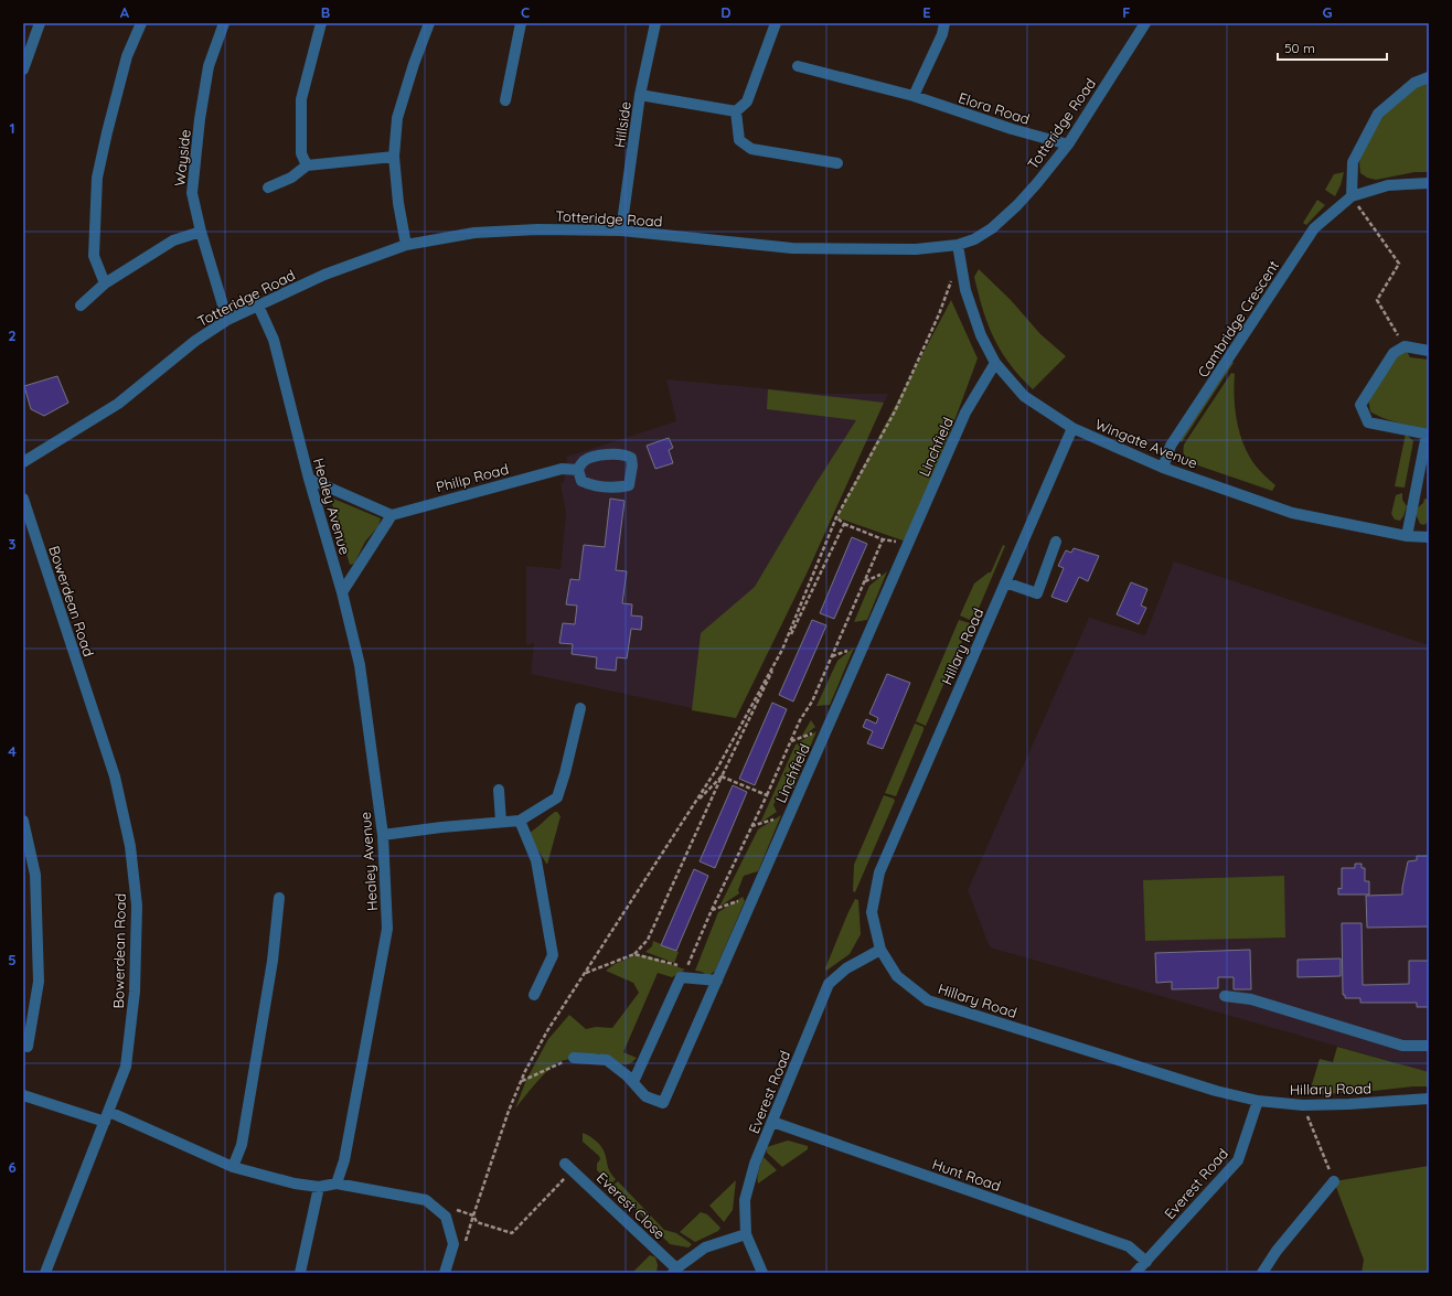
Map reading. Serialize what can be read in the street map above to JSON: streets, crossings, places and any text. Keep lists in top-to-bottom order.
{
  "streets": {
    "street": [
      "Elora Road",
      "Totteridge Road",
      "Hillside",
      "Wayside",
      "Cambridge Crescent",
      "Wingate Avenue",
      "Linchfield",
      "Philip Road",
      "Healey Avenue",
      "Bowerdean Road",
      "Hillary Road",
      "Everest Road",
      "Hunt Road",
      "Everest Close"
    ]
  },
  "crossings": [
    ["Elora Road", "Totteridge Road"],
    ["Totteridge Road", "Hillside"],
    ["Totteridge Road", "Wayside"],
    ["Totteridge Road", "Wingate Avenue"],
    ["Totteridge Road", "Healey Avenue"],
    ["Cambridge Crescent", "Wingate Avenue"],
    ["Wingate Avenue", "Linchfield"],
    ["Wingate Avenue", "Hillary Road"],
    ["Hillary Road", "Everest Road"],
    ["Everest Road", "Hunt Road"]
  ],
  "scale_bar": "50 m",
  "grid": {
    "columns": [
      "A",
      "B",
      "C",
      "D",
      "E",
      "F",
      "G"
    ],
    "rows": [
      "1",
      "2",
      "3",
      "4",
      "5",
      "6"
    ]
  }
}
